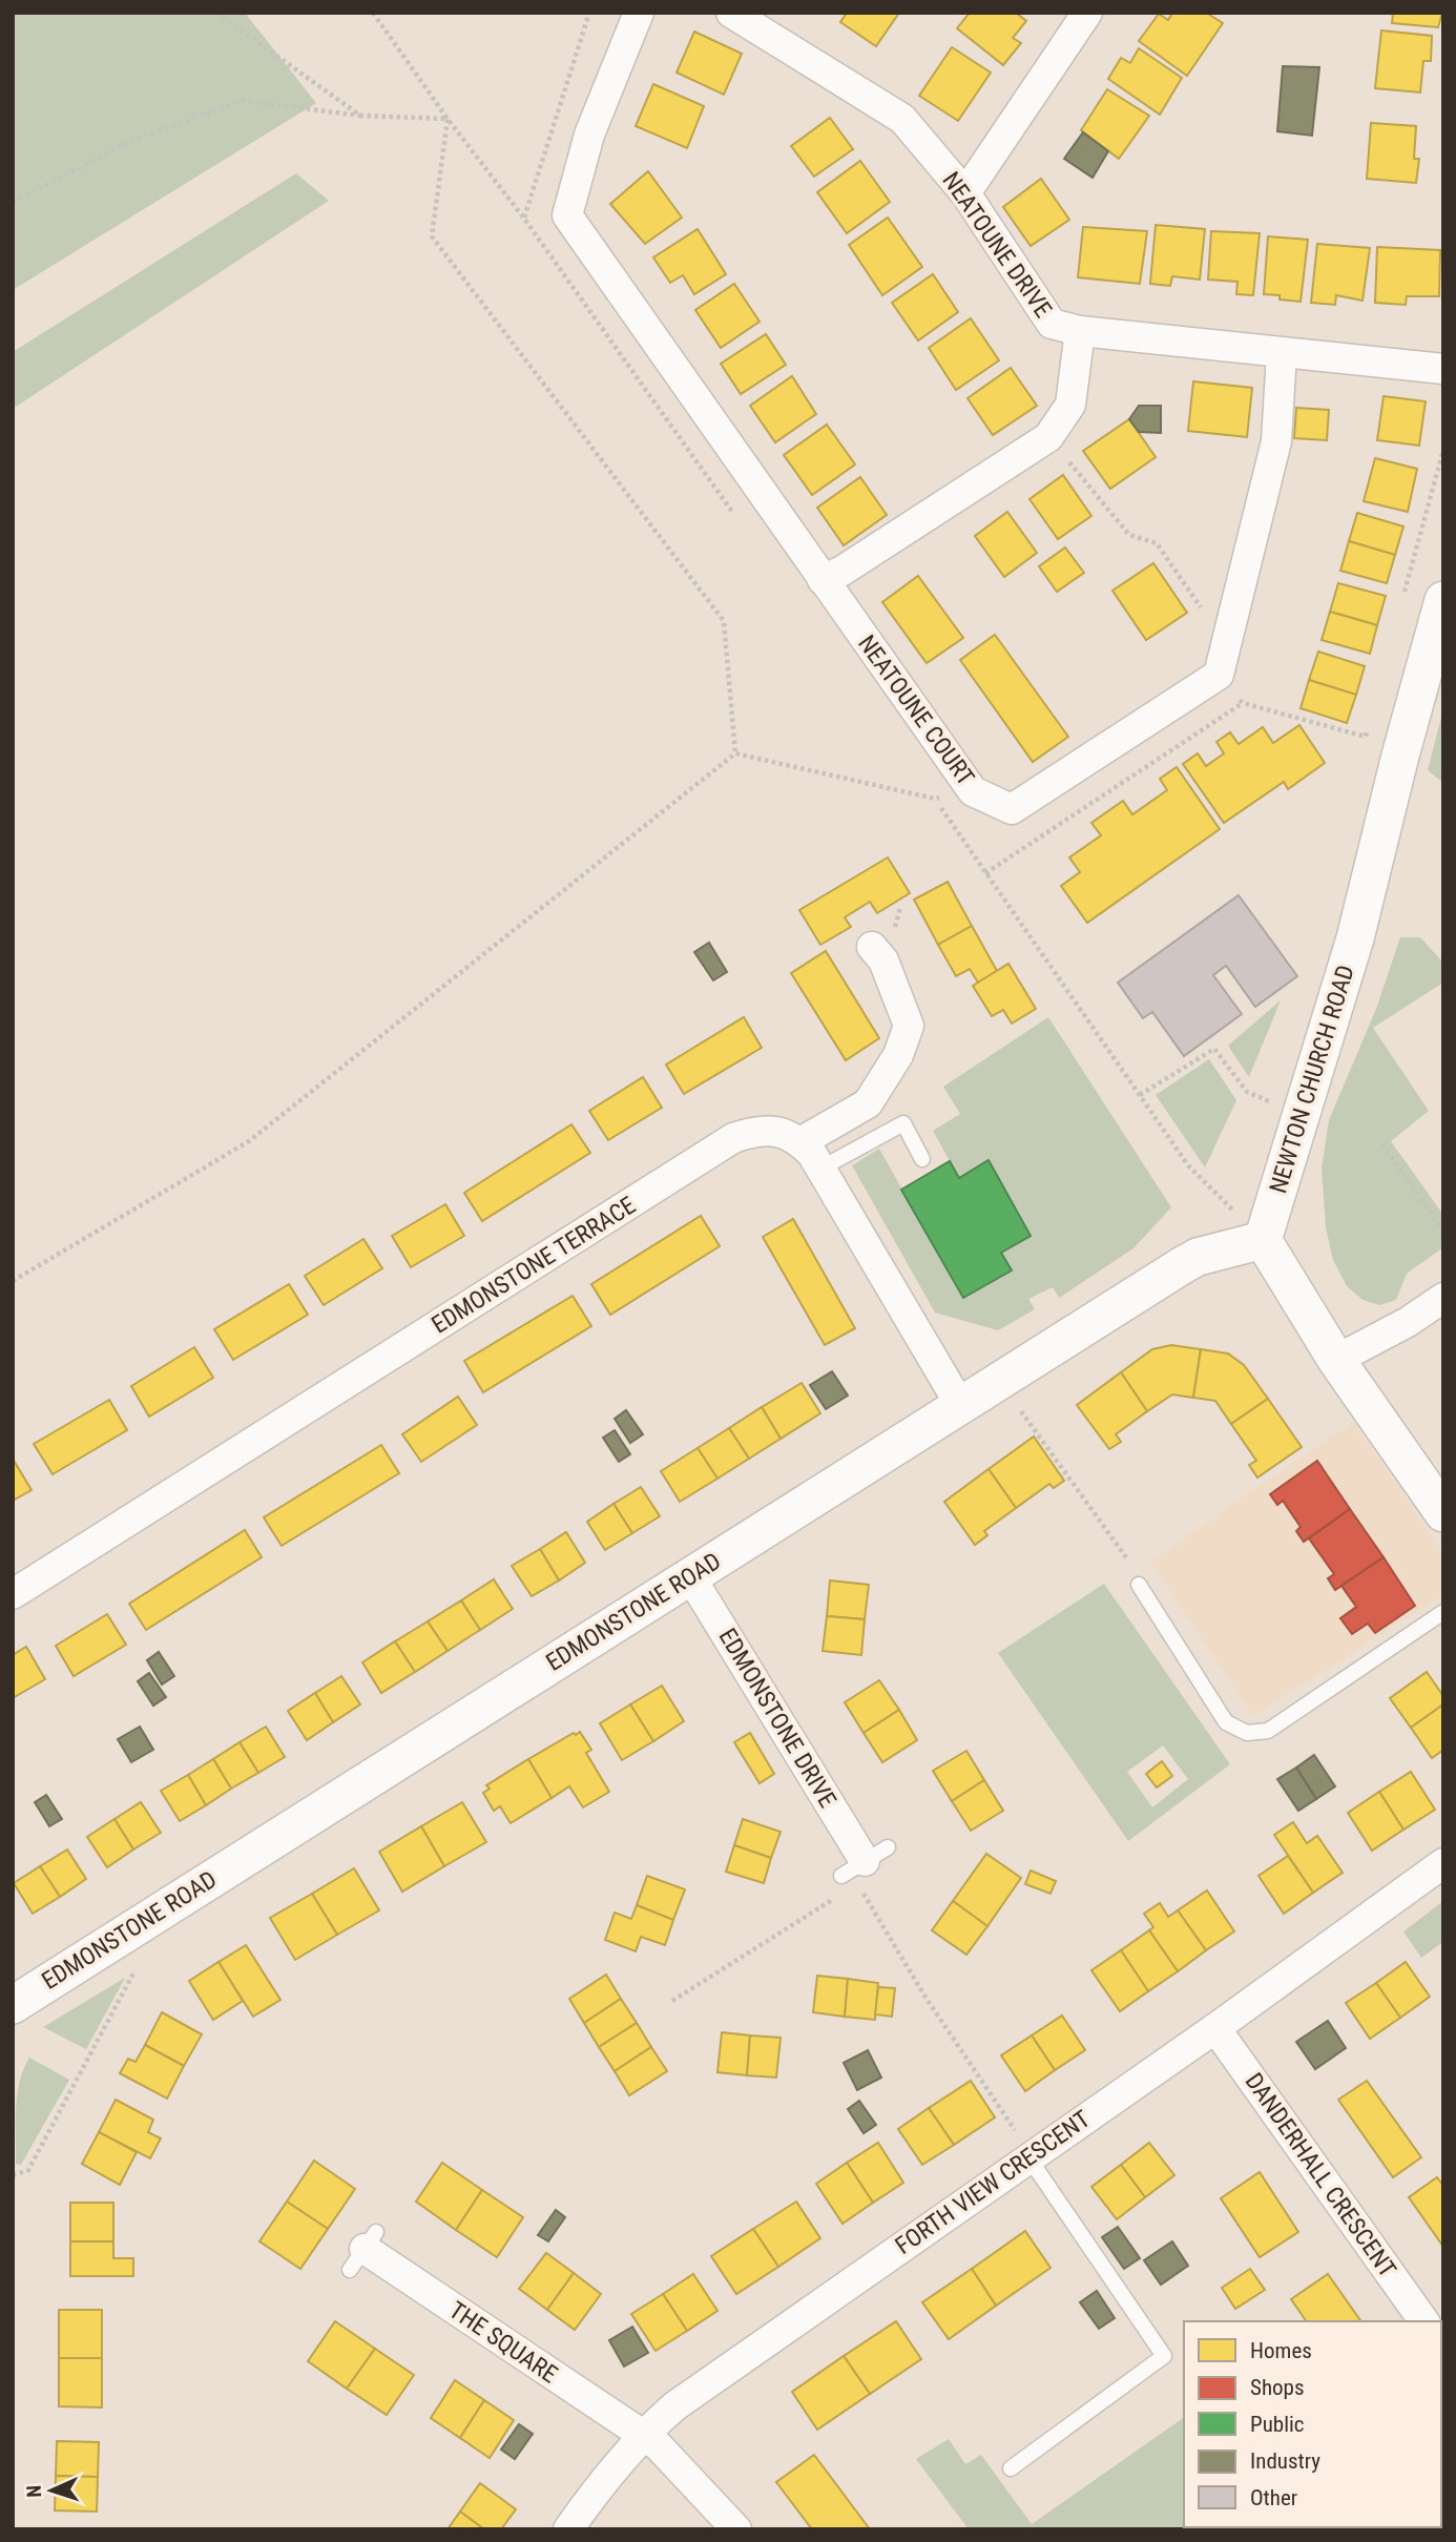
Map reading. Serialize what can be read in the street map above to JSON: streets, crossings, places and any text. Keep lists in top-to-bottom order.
{
  "streets": {
    "street": [
      "NEATOUNE DRIVE",
      "NEATOUNE COURT",
      "NEWTON CHURCH ROAD",
      "EDMONSTONE TERRACE",
      "EDMONSTONE ROAD",
      "EDMONSTONE DRIVE",
      "DANDERHALL CRESCENT",
      "FORTH VIEW CRESCENT",
      "THE SQUARE"
    ]
  },
  "crossings": [
    ["NEWTON CHURCH ROAD", "EDMONSTONE ROAD"],
    ["EDMONSTONE ROAD", "EDMONSTONE DRIVE"],
    ["DANDERHALL CRESCENT", "FORTH VIEW CRESCENT"],
    ["FORTH VIEW CRESCENT", "THE SQUARE"]
  ],
  "legend": [
    "Homes",
    "Shops",
    "Public",
    "Industry",
    "Other"
  ],
  "north": "left"
}
